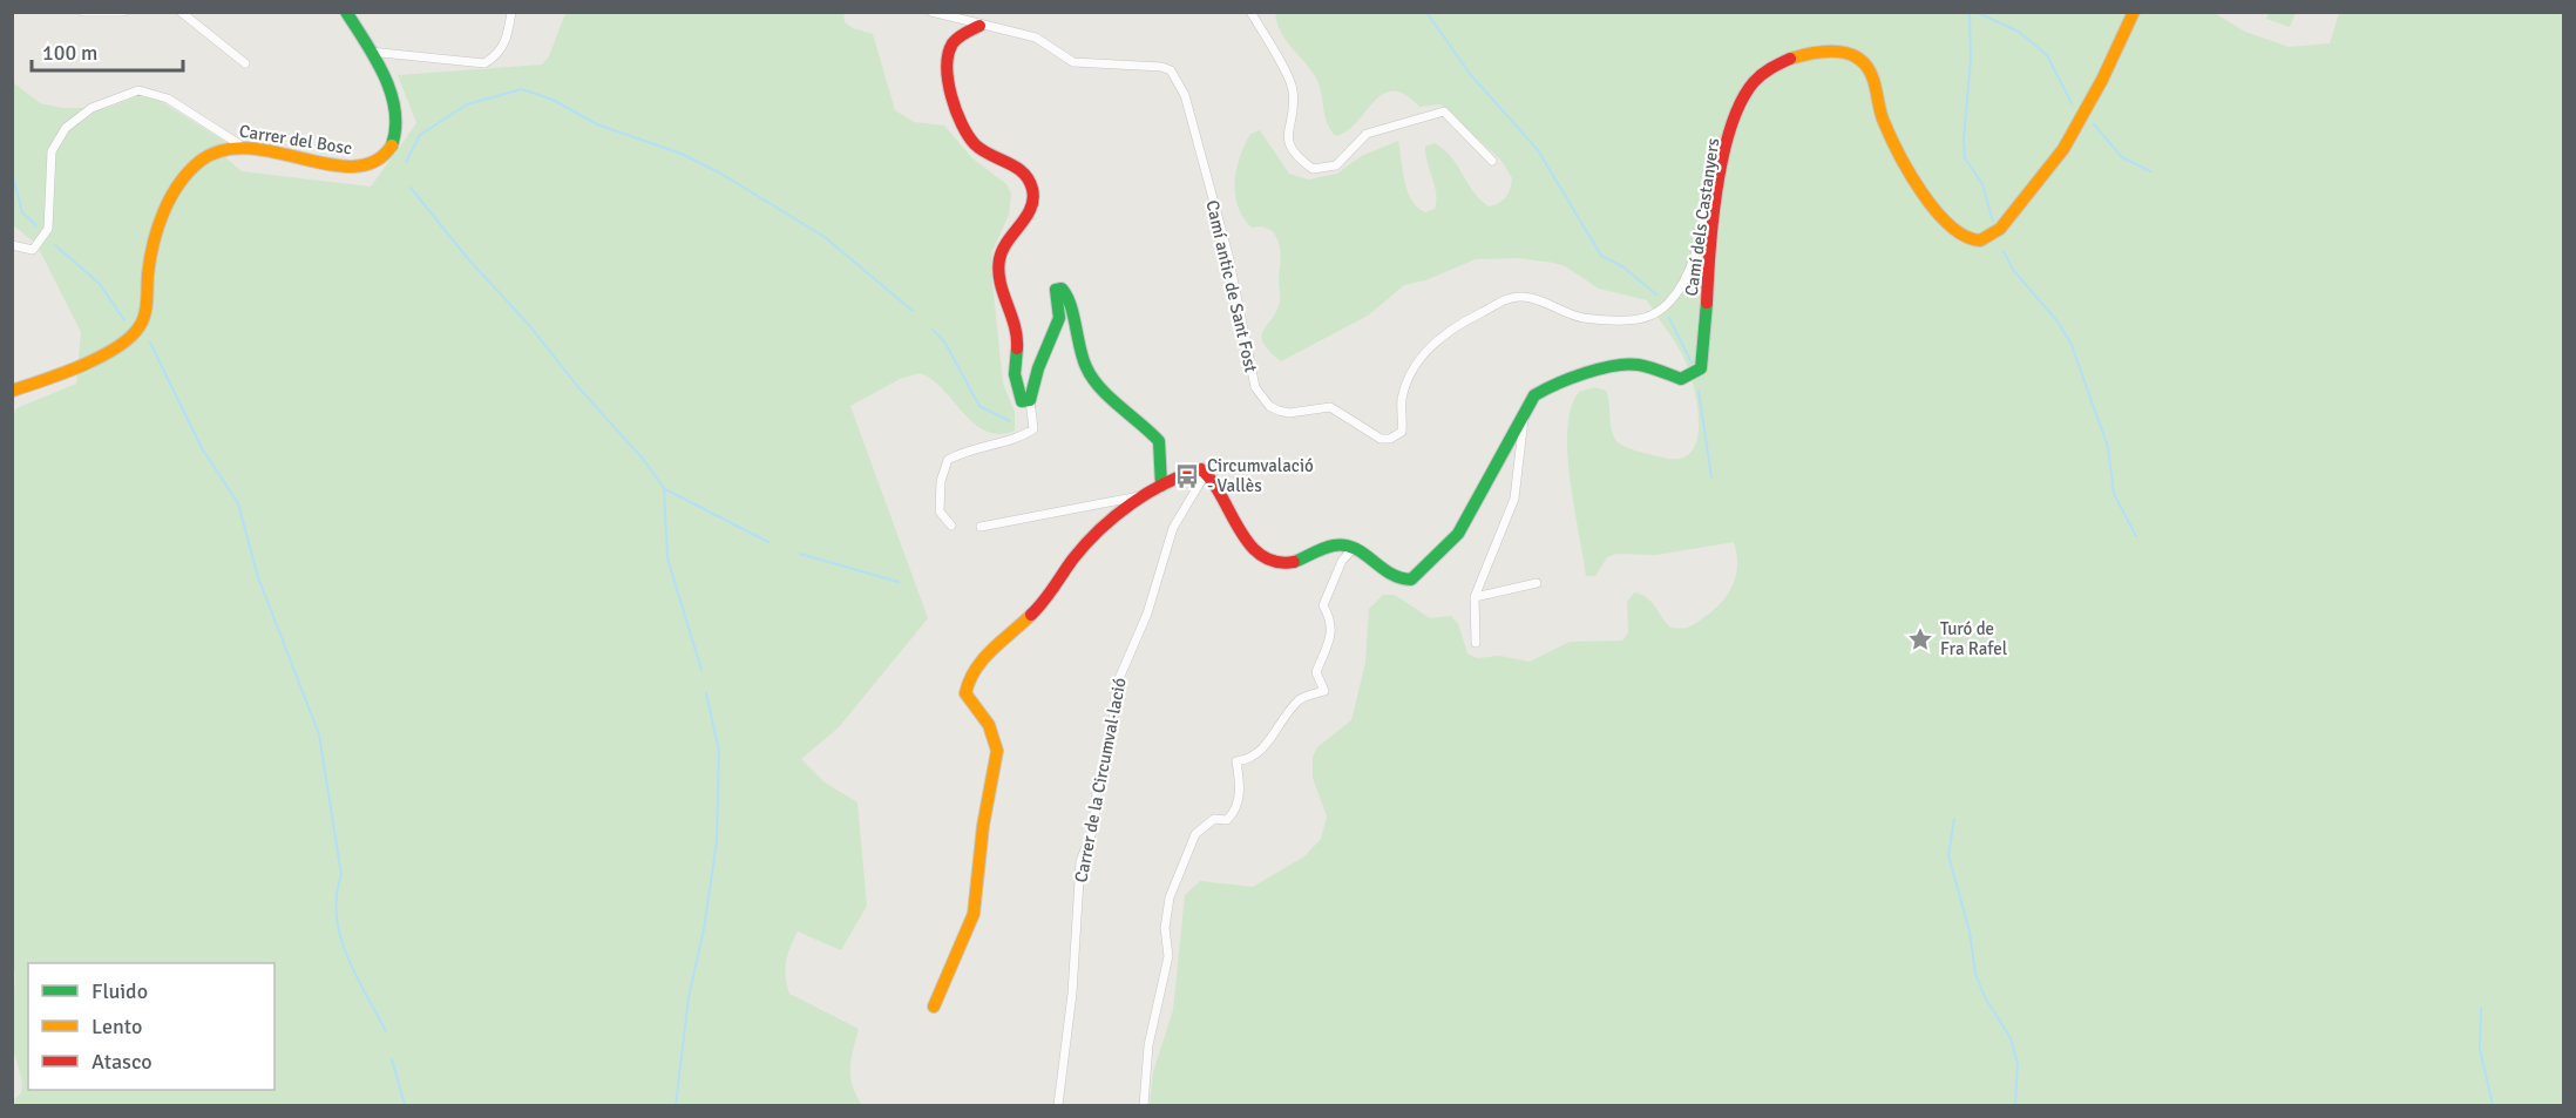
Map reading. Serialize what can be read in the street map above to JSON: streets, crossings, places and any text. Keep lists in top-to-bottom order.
{
  "streets": {
    "street": [
      "Carrer del Bosc",
      "Camí dels Castanyers",
      "Camí antic de Sant Fost",
      "Carrer de la Circumval·lació"
    ]
  },
  "crossings": [
    ["Camí dels Castanyers", "Camí antic de Sant Fost"]
  ],
  "places": {
    "bus stop": ["Circumvalació - Vallès"],
    "place": ["Turó de Fra Rafel"]
  },
  "legend": ["Fluido", "Lento", "Atasco"],
  "scale_bar": "100 m"
}
